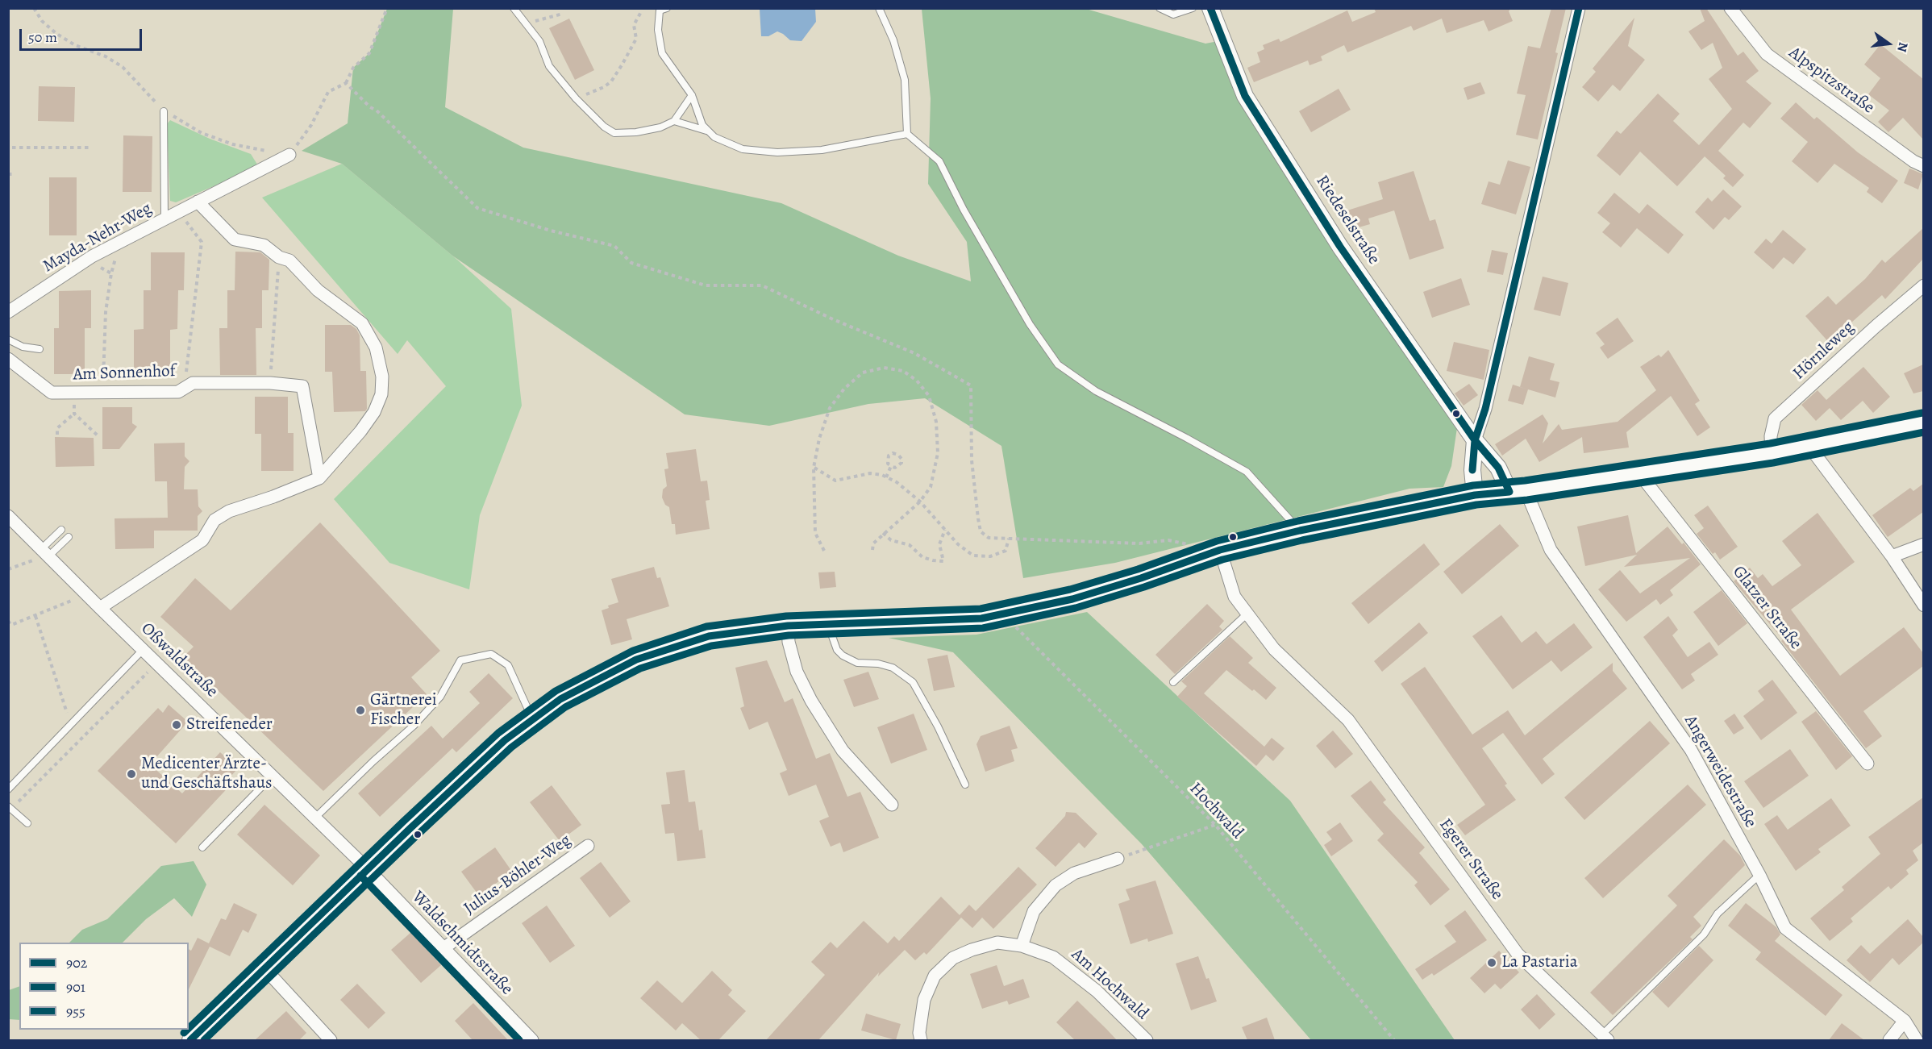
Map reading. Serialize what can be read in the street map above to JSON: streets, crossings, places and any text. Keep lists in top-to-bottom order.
{
  "streets": {
    "street": [
      "Alpspitzstraße",
      "Riedeselstraße",
      "Mayda-Nehr-Weg",
      "Hörnleweg",
      "Am Sonnenhof",
      "Glatzer Straße",
      "Oßwaldstraße",
      "Angerweidestraße",
      "Egerer Straße",
      "Julius-Böhler-Weg",
      "Waldschmidtstraße",
      "Am Hochwald"
    ],
    "path": ["Hochwald"]
  },
  "crossings": [
    ["Oßwaldstraße", "Waldschmidtstraße"],
    ["Julius-Böhler-Weg", "Waldschmidtstraße"]
  ],
  "places": [
    "Gärtnerei Fischer",
    "Streifeneder",
    "Medicenter Ärzte- und Geschäftshaus",
    "La Pastaria"
  ],
  "lines": ["transit line 902", "transit line 955", "transit line 901"],
  "legend": ["902", "901", "955"],
  "scale_bar": "50 m",
  "north": "right"
}
